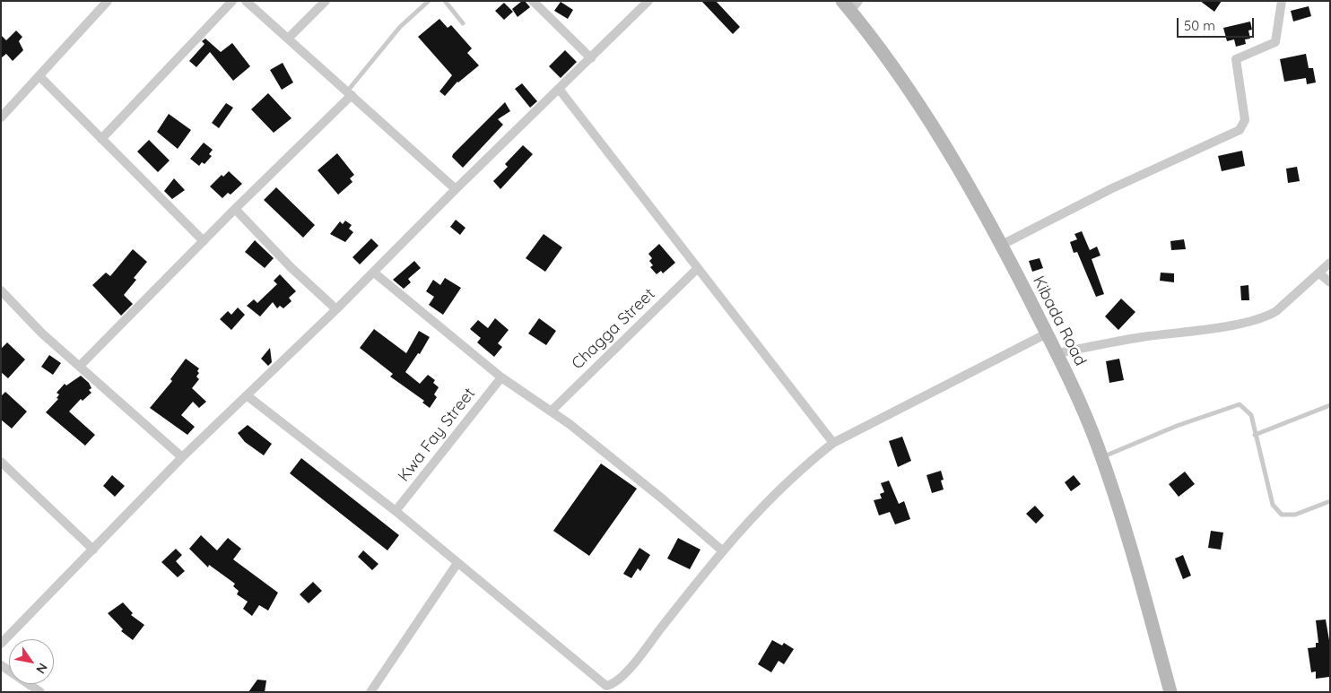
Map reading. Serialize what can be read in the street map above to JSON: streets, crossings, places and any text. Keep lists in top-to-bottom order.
{
  "streets": {
    "main road": ["Kibada Road"],
    "street": ["Chagga Street", "Kwa Fay Street"]
  },
  "scale_bar": "50 m",
  "north": "bottom right"
}
